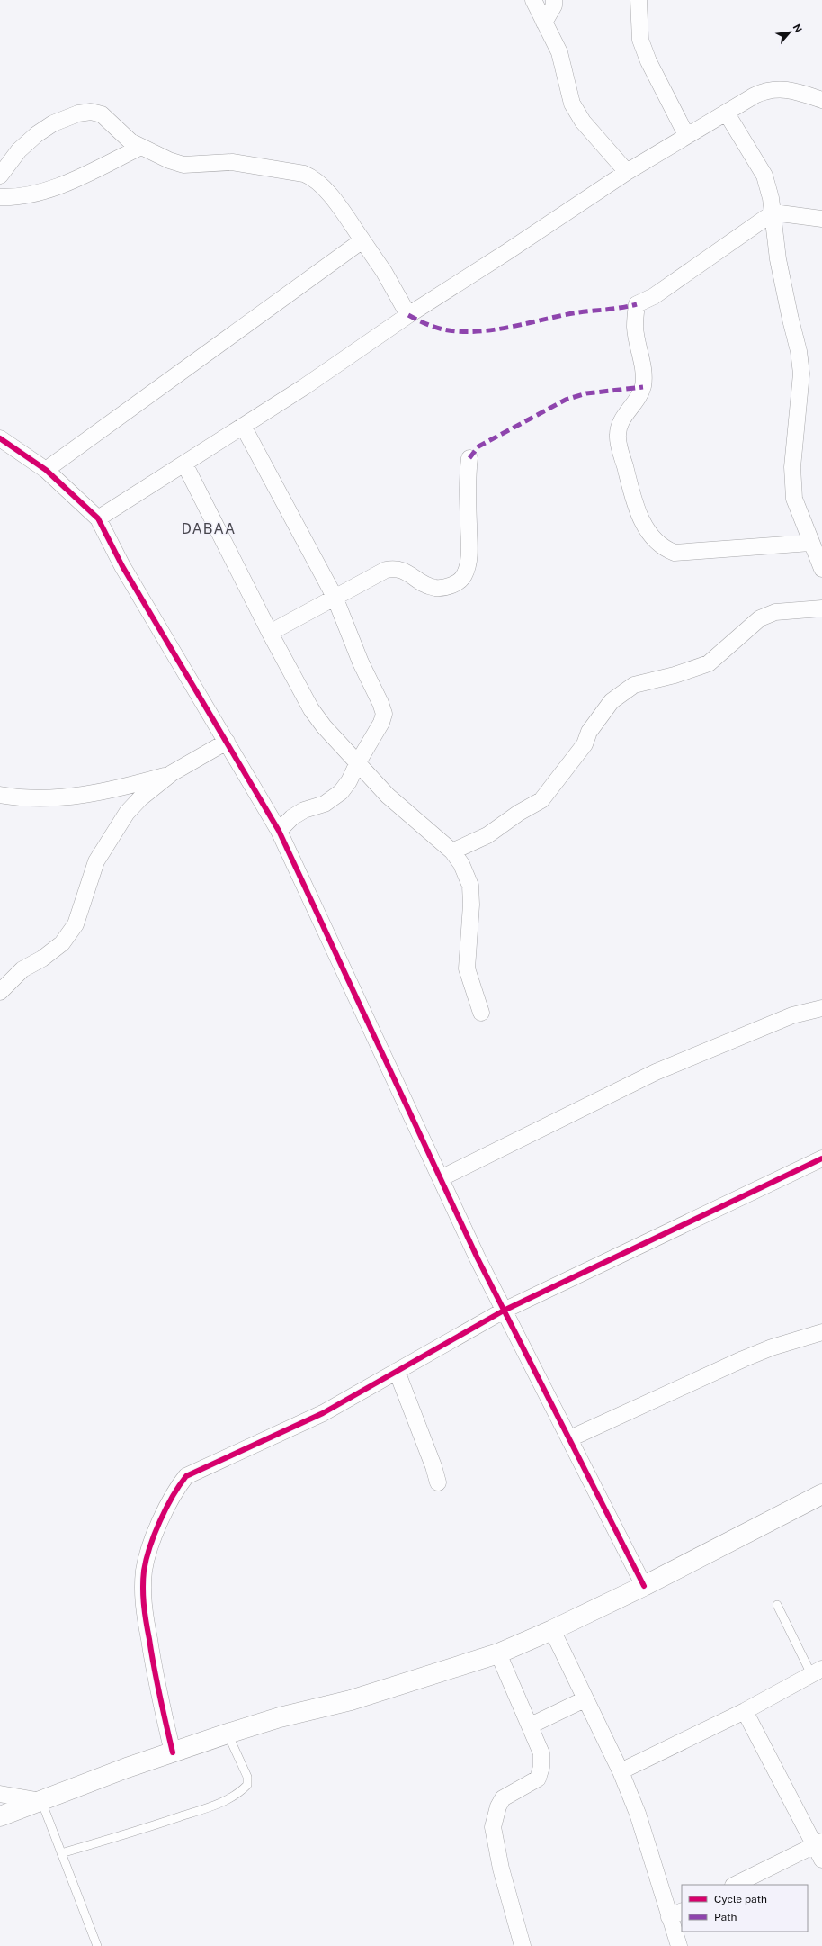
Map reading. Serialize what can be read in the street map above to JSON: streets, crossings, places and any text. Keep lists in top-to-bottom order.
{
  "districts": ["DABAA"],
  "legend": ["Cycle path", "Path"],
  "north": "top right"
}
